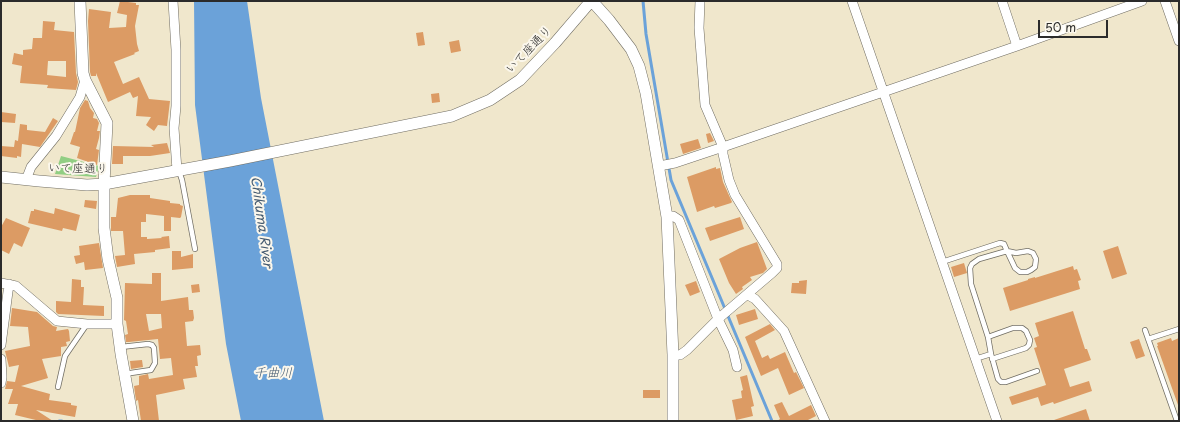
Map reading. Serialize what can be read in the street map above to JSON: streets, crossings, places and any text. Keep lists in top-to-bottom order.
{
  "streets": {
    "street": ["いて座通り"]
  },
  "water": ["Chikuma River", "千曲川"],
  "scale_bar": "50 m"
}
